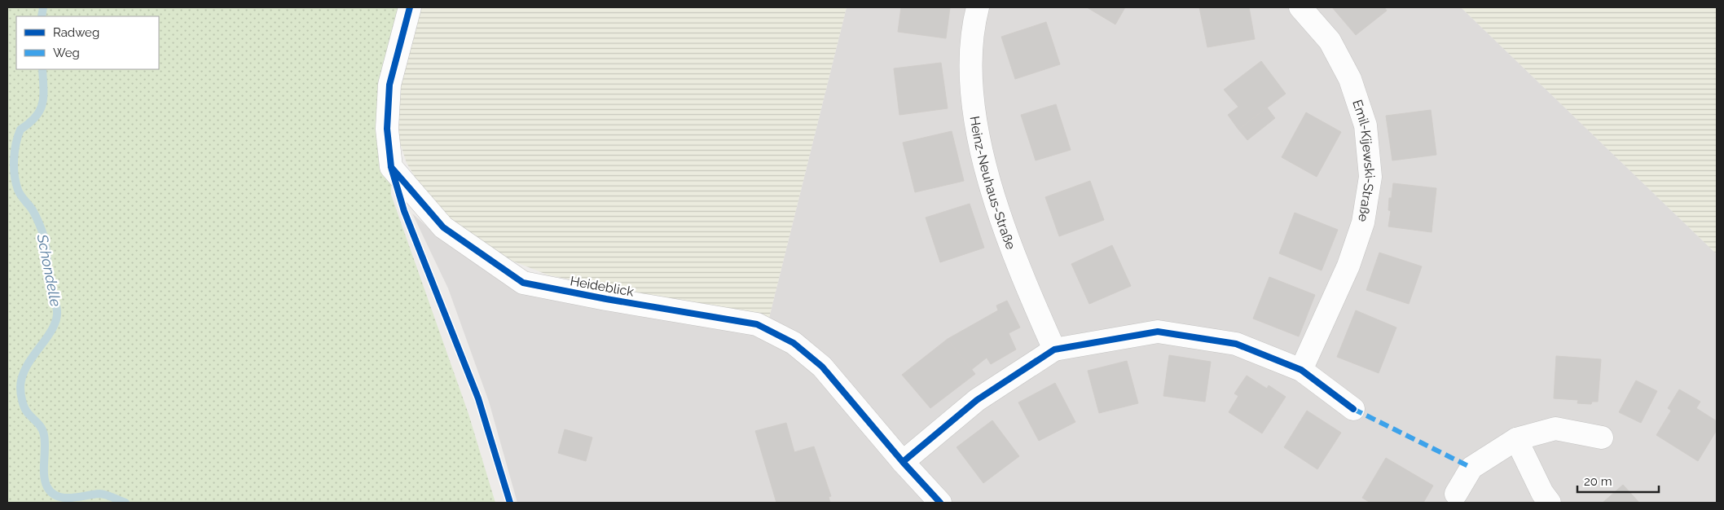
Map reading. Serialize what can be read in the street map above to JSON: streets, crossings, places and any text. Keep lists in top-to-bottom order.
{
  "streets": {
    "street": ["Emil-Kijewski-Straße", "Heinz-Neuhaus-Straße", "Heideblick"]
  },
  "water": ["Schondelle"],
  "legend": ["Radweg", "Weg"],
  "scale_bar": "20 m"
}
